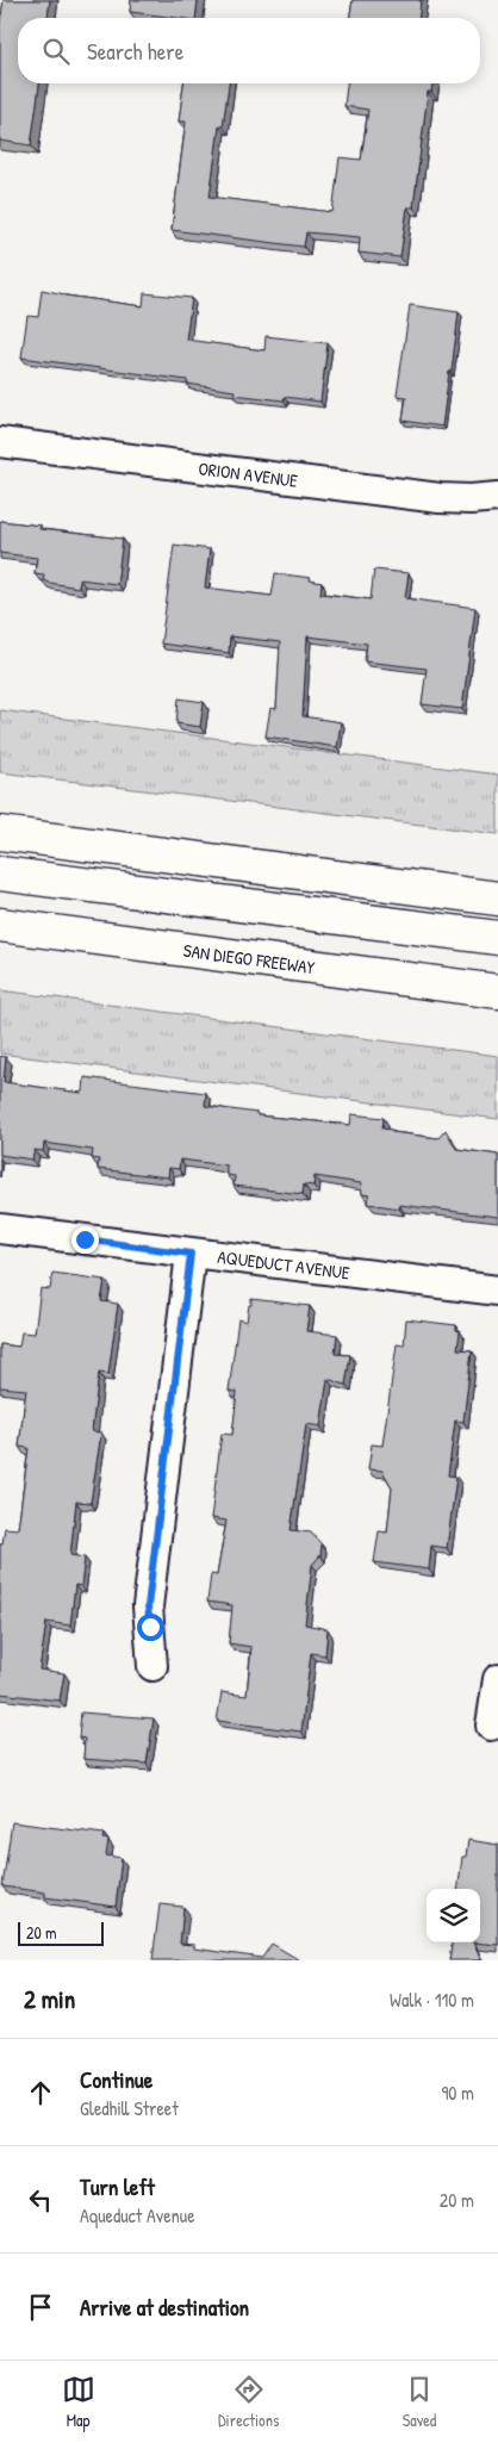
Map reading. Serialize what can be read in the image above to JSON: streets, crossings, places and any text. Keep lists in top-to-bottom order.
{
  "streets": {
    "highway": ["SAN DIEGO FREEWAY"],
    "street": ["ORION AVENUE", "AQUEDUCT AVENUE"]
  },
  "scale_bar": "20 m",
  "page": {
    "search": "Search here",
    "scale": "20 m",
    "heading": ["2 min", "Walk · 110 m"],
    "list": [
      ["Continue", "Gledhill Street", "90 m"],
      ["Turn left", "Aqueduct Avenue", "20 m"],
      "Arrive at destination"
    ],
    "nav": ["Map", "Directions", "Saved"]
  }
}
